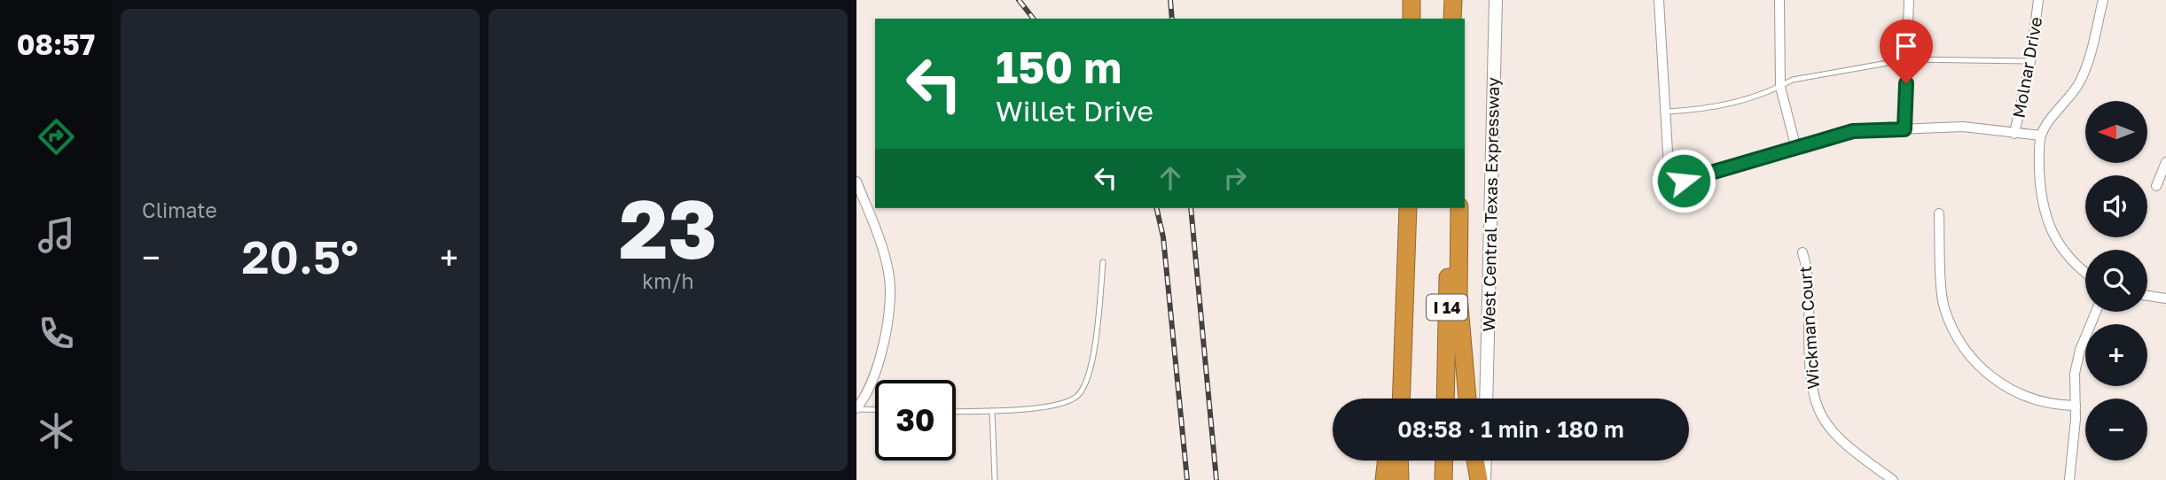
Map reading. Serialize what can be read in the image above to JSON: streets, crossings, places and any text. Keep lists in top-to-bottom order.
{
  "streets": {
    "highway": ["I 14"],
    "main road": ["West Central Texas Expressway"],
    "street": ["Molnar Drive", "Wickman Court"]
  },
  "north": "left",
  "page": {
    "tabs": "08:57",
    "tile": [
      "Climate",
      ["23", "km/h"]
    ],
    "turn": ["150 m", "Willet Drive"],
    "map_buttons": ["+", "−"],
    "heat": ["−", "20.5°", "+"],
    "limit": "30",
    "trip": "08:58 · 1 min · 180 m"
  }
}
